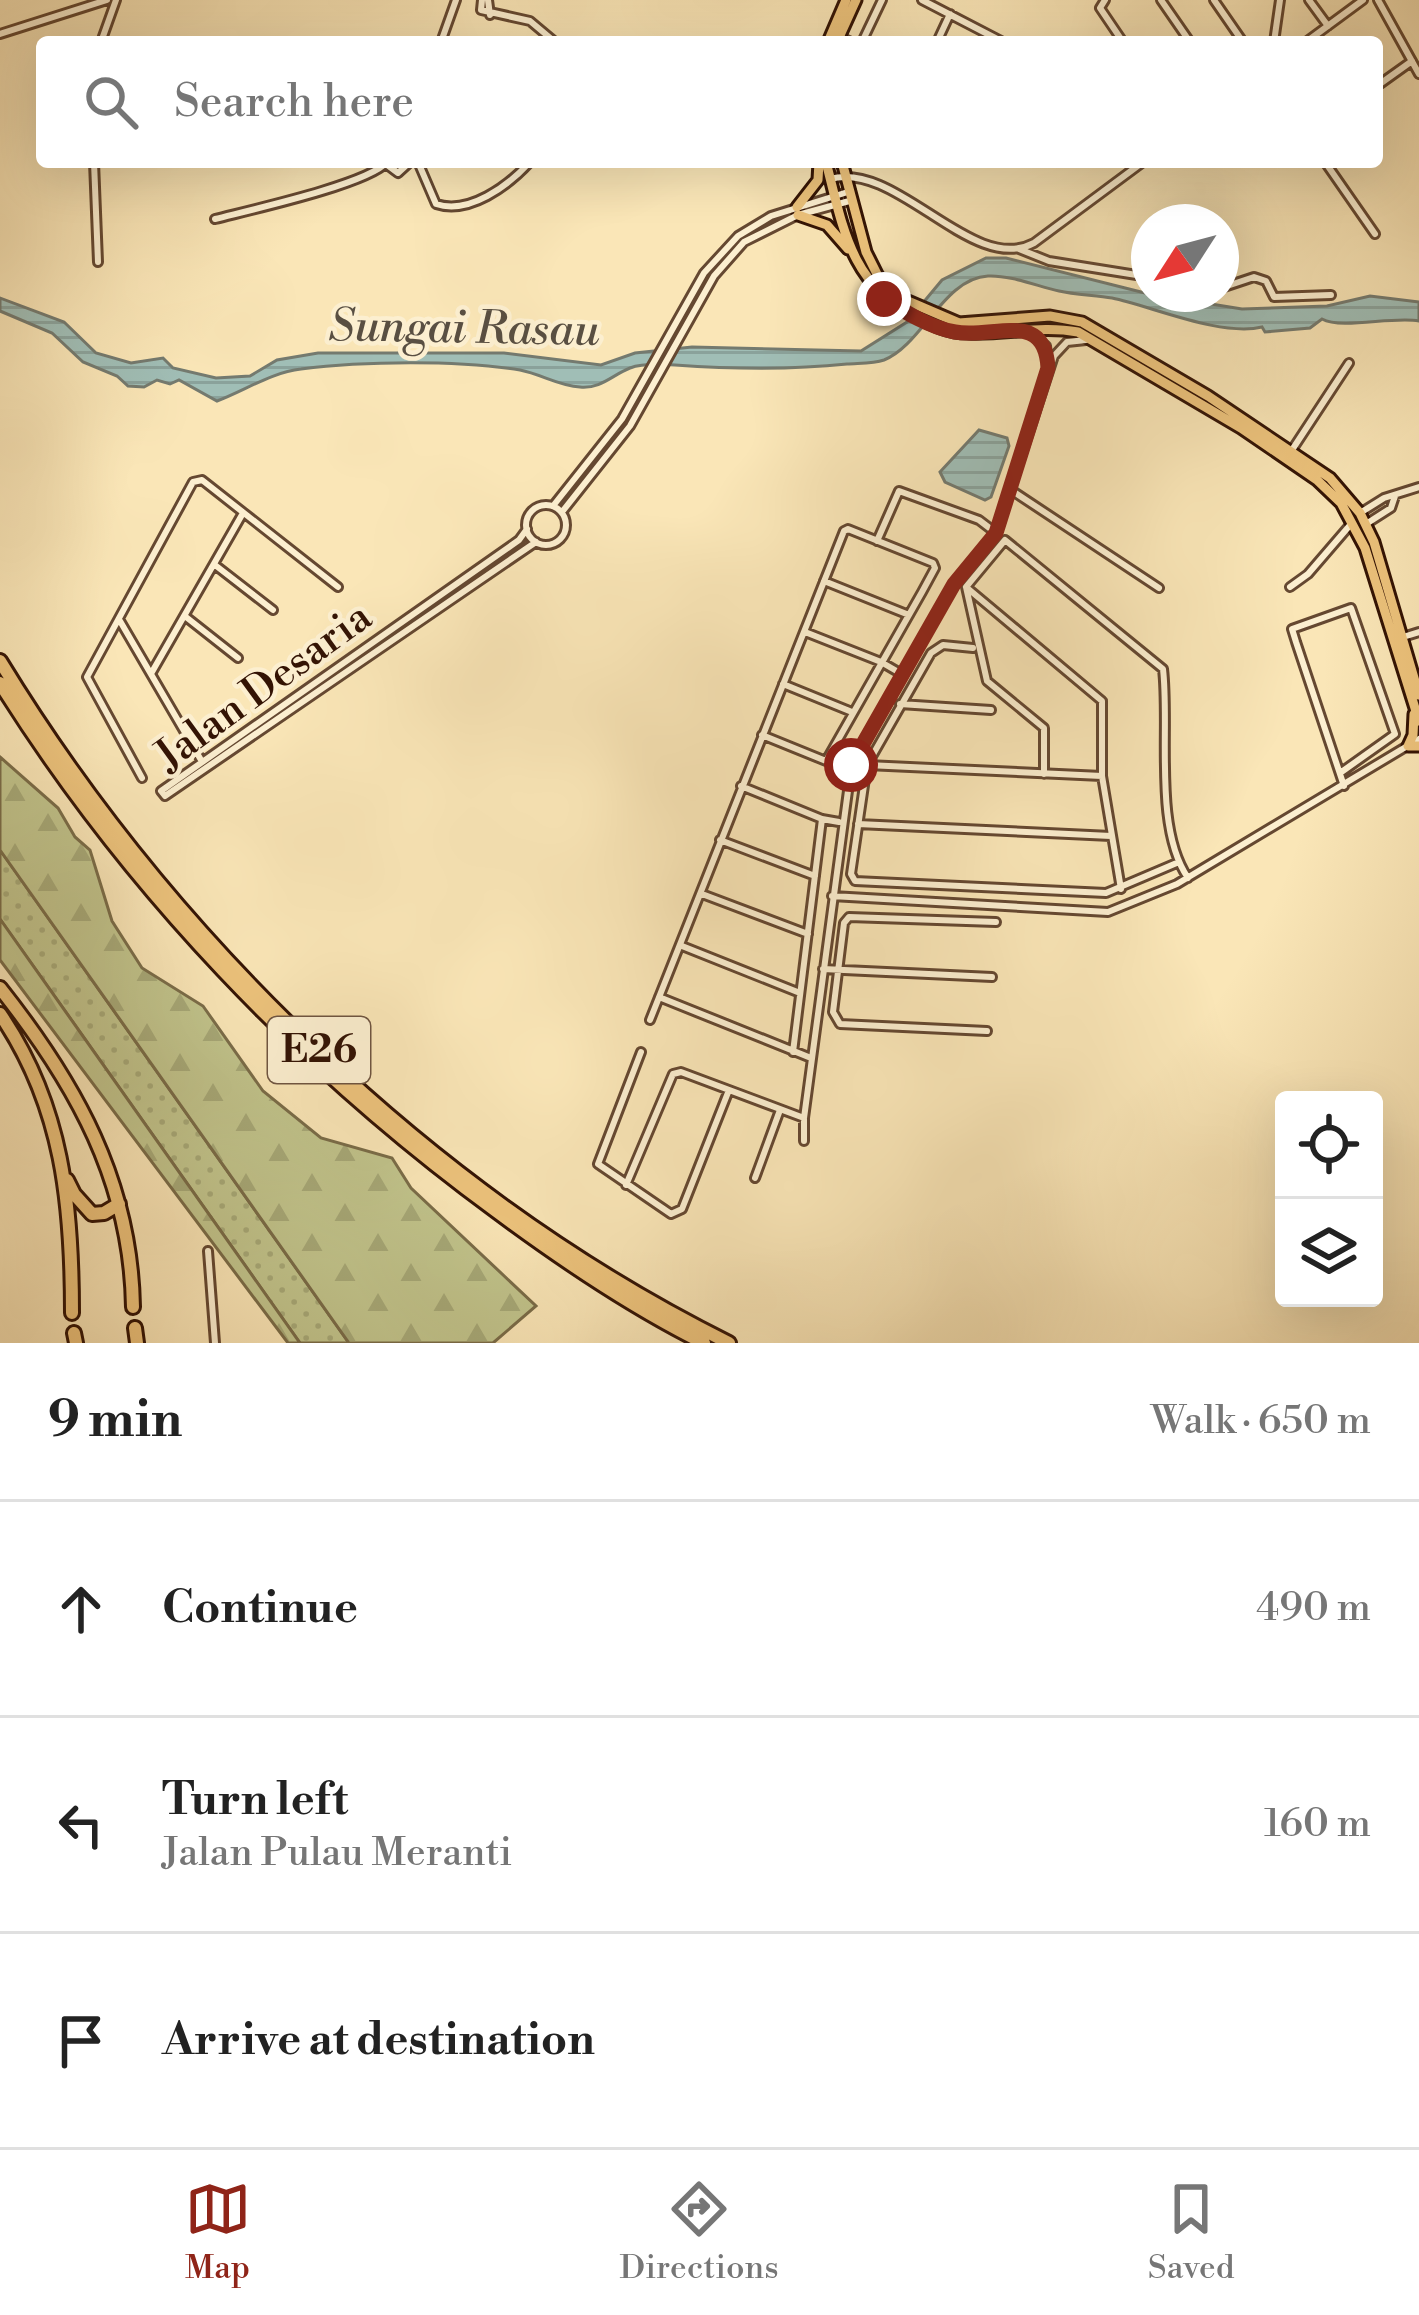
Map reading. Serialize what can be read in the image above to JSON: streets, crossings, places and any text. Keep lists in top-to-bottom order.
{
  "streets": {
    "highway": ["E26"],
    "street": ["Jalan Desaria"]
  },
  "water": ["Sungai Rasau"],
  "north": "bottom left",
  "page": {
    "search": "Search here",
    "heading": ["9 min", "Walk · 650 m"],
    "list": [
      ["Continue", "490 m"],
      ["Turn left", "Jalan Pulau Meranti", "160 m"],
      "Arrive at destination"
    ],
    "nav": ["Map", "Directions", "Saved"]
  }
}
